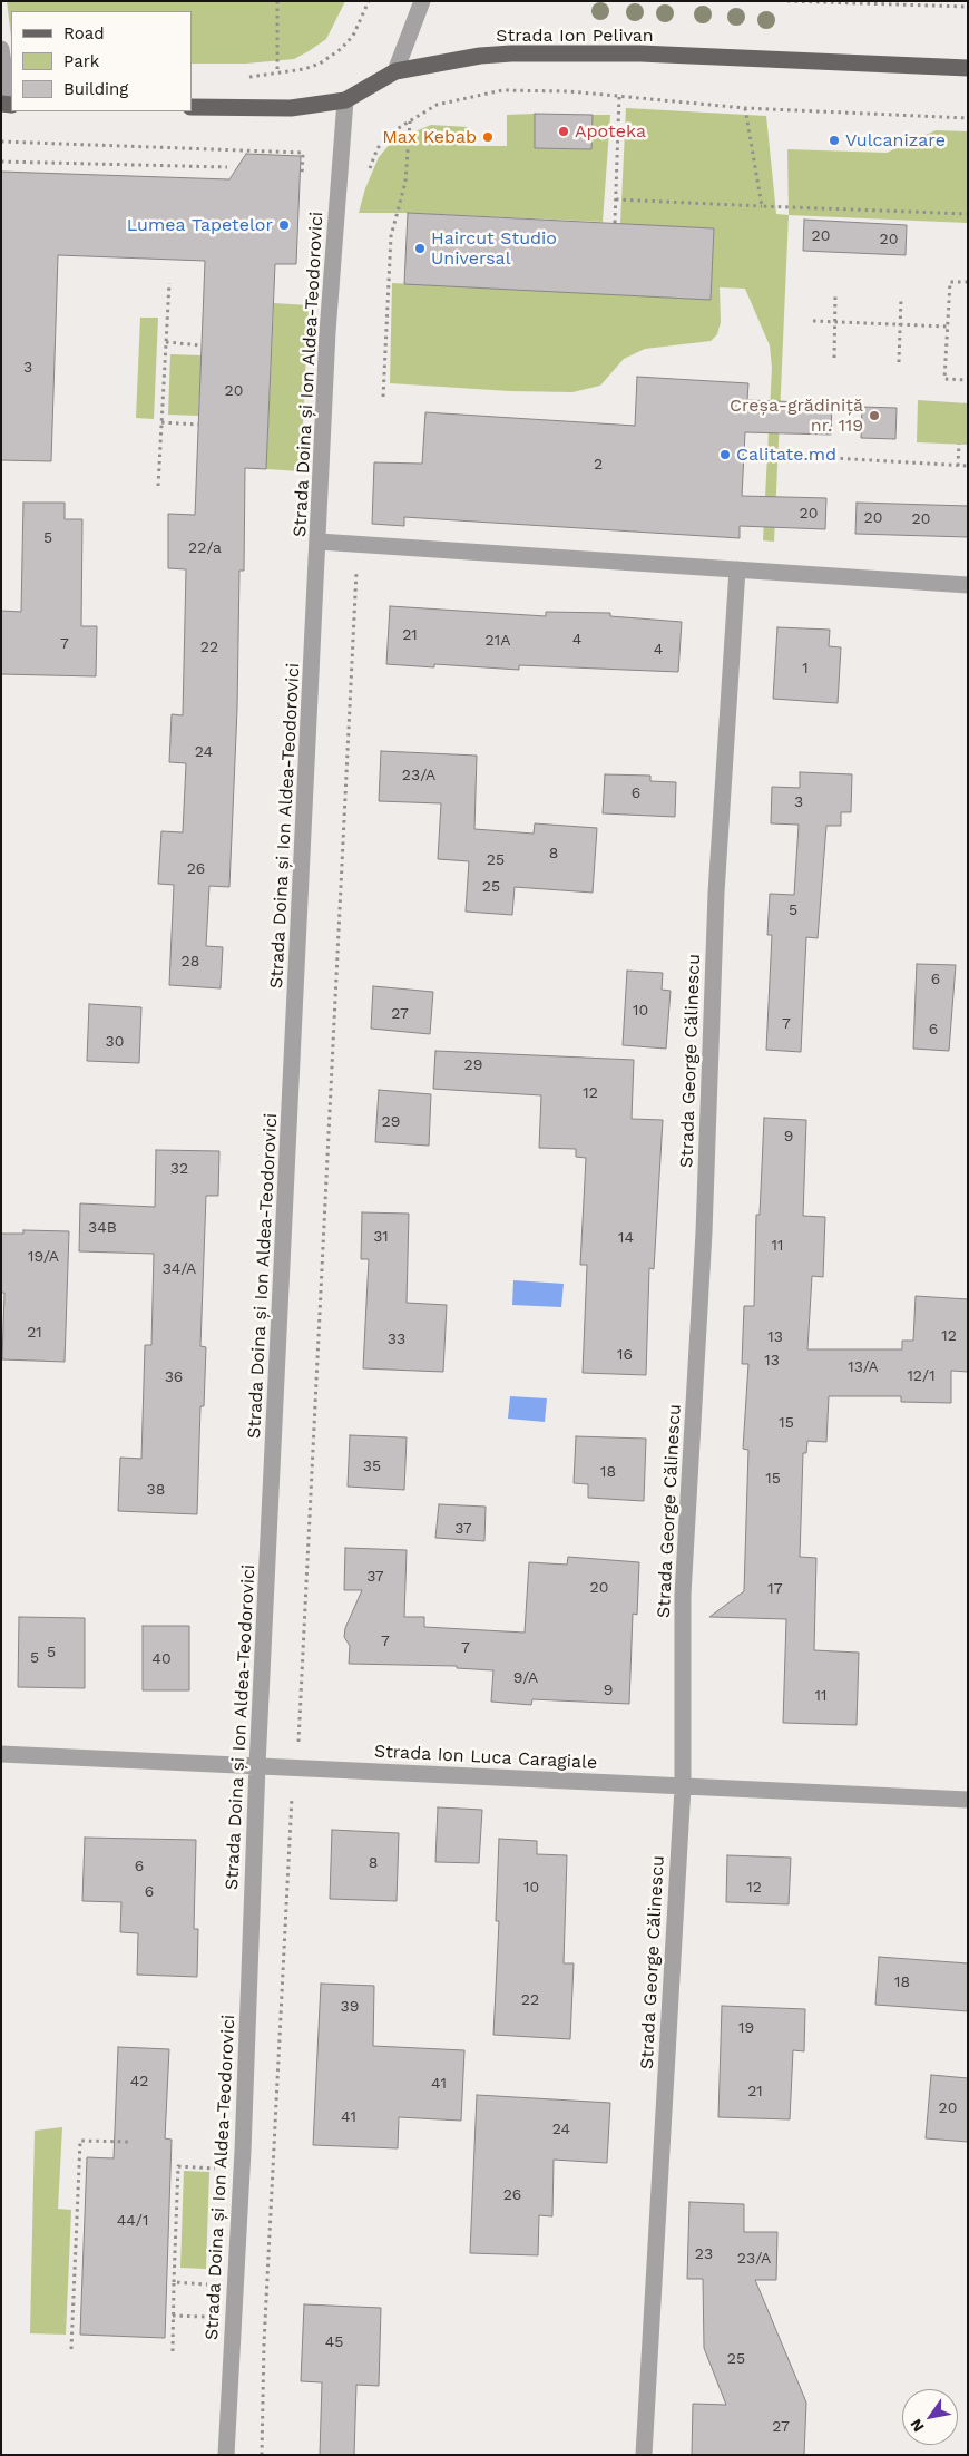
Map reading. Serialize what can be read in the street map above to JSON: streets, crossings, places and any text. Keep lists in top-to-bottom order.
{
  "streets": {
    "main road": ["Strada Ion Pelivan"],
    "street": ["Strada Doina și Ion Aldea-Teodorovici", "Strada George Călinescu", "Strada Ion Luca Caragiale"]
  },
  "crossings": [
    ["Strada Ion Pelivan", "Strada Doina și Ion Aldea-Teodorovici"],
    ["Strada Doina și Ion Aldea-Teodorovici", "Strada Ion Luca Caragiale"],
    ["Strada George Călinescu", "Strada Ion Luca Caragiale"]
  ],
  "places": [
    "Apoteka",
    "Max Kebab",
    "Vulcanizare",
    "Lumea Tapetelor",
    "Haircut Studio Universal",
    "Creșa-grădiniță nr. 119",
    "Calitate.md"
  ],
  "house_numbers": [
    "20",
    "20",
    "3",
    "20",
    "2",
    "20",
    "20",
    "20",
    "5",
    "22/a",
    "21",
    "4",
    "21A",
    "7",
    "22",
    "4",
    "1",
    "24",
    "23/A",
    "6",
    "3",
    "8",
    "25",
    "26",
    "25",
    "5",
    "28",
    "6",
    "10",
    "27",
    "7",
    "6",
    "30",
    "29",
    "12",
    "29",
    "9",
    "32",
    "34B",
    "31",
    "14",
    "11",
    "19/A",
    "34/A",
    "21",
    "12",
    "13",
    "33",
    "16",
    "13",
    "13/A",
    "12/1",
    "36",
    "15",
    "35",
    "18",
    "15",
    "38",
    "37",
    "37",
    "20",
    "17",
    "7",
    "7",
    "5",
    "5",
    "40",
    "9/A",
    "9",
    "11",
    "8",
    "6",
    "10",
    "12",
    "6",
    "18",
    "22",
    "39",
    "19",
    "42",
    "41",
    "21",
    "20",
    "41",
    "24",
    "26",
    "44/1",
    "23",
    "23/A",
    "45",
    "25",
    "27"
  ],
  "legend": ["Road", "Park", "Building"],
  "north": "bottom left"
}
